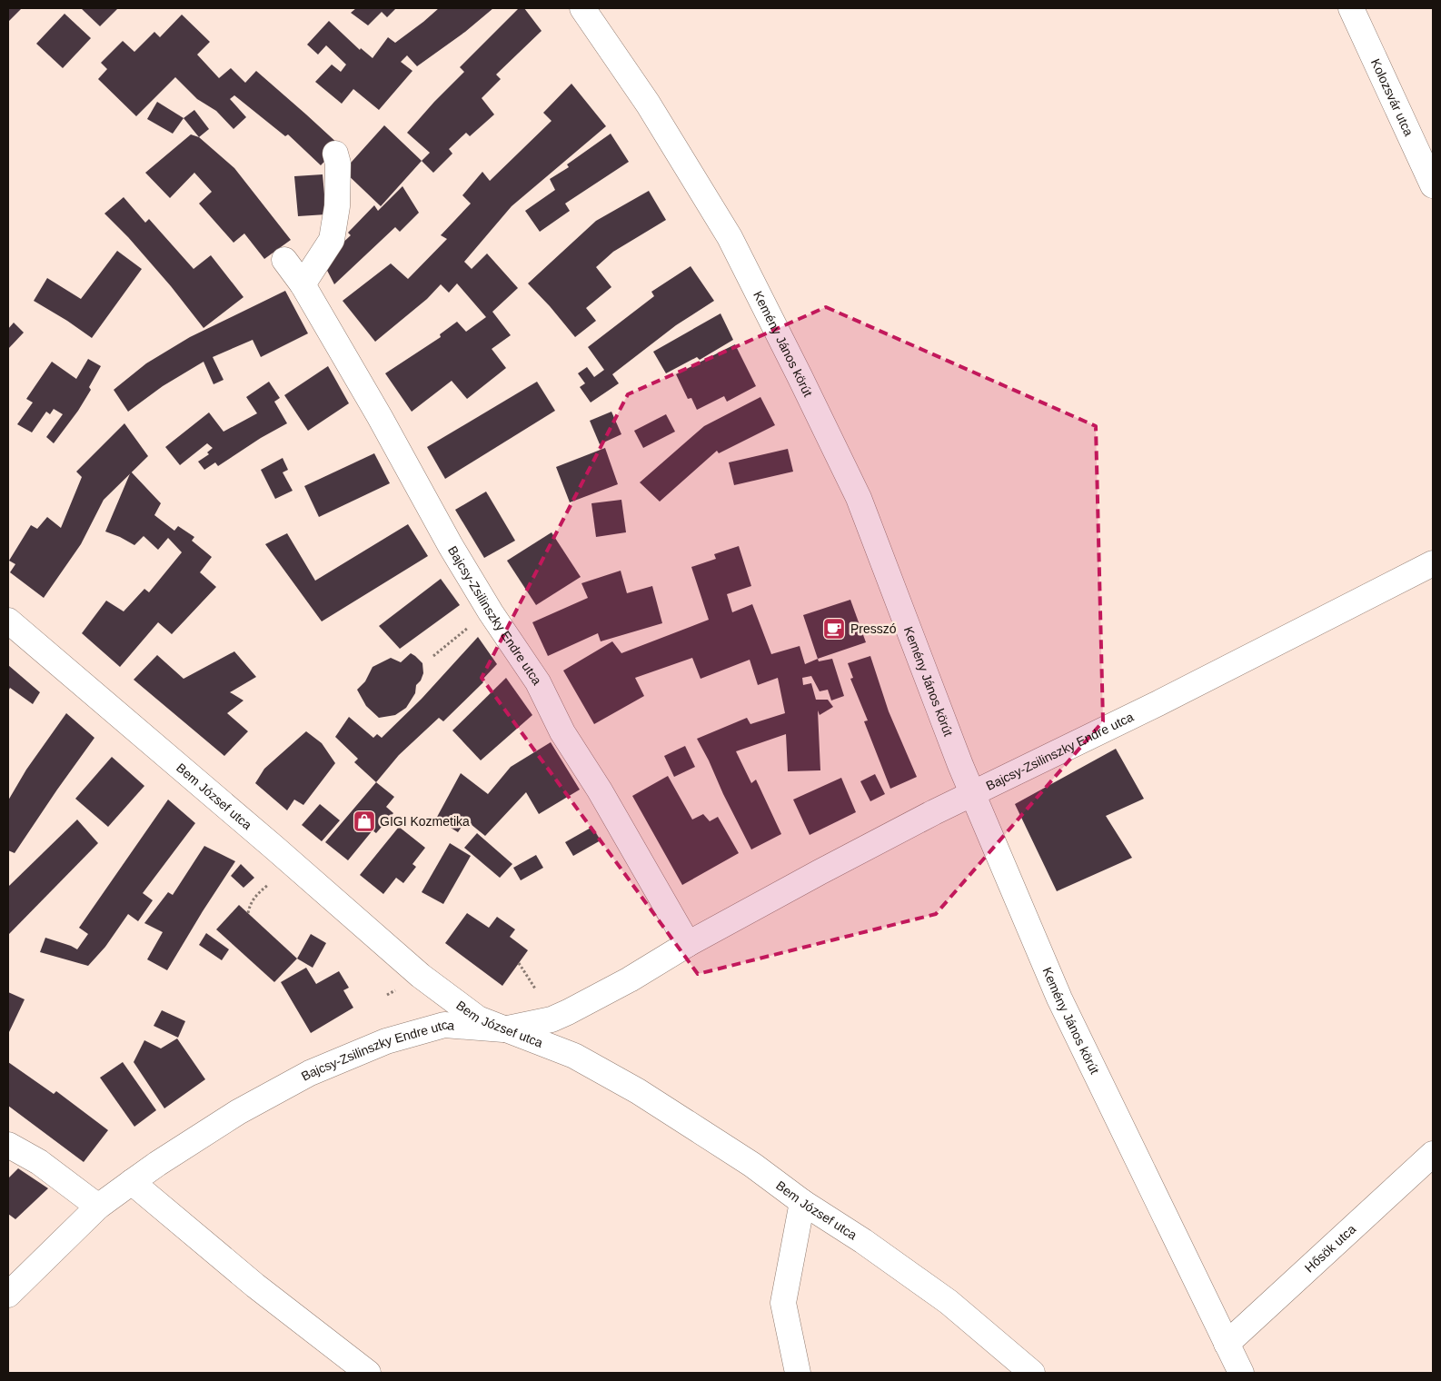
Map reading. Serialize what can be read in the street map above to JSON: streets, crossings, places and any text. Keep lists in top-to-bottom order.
{
  "streets": {
    "street": [
      "Kolozsvár utca",
      "Kemény János körút",
      "Bajcsy-Zsilinszky Endre utca",
      "Bem József utca",
      "Hősök utca"
    ]
  },
  "crossings": [
    ["Kemény János körút", "Bajcsy-Zsilinszky Endre utca"],
    ["Kemény János körút", "Hősök utca"],
    ["Bajcsy-Zsilinszky Endre utca", "Bem József utca"]
  ],
  "places": {
    "cafe": ["Presszó"],
    "shop": ["GIGI Kozmetika"]
  }
}
